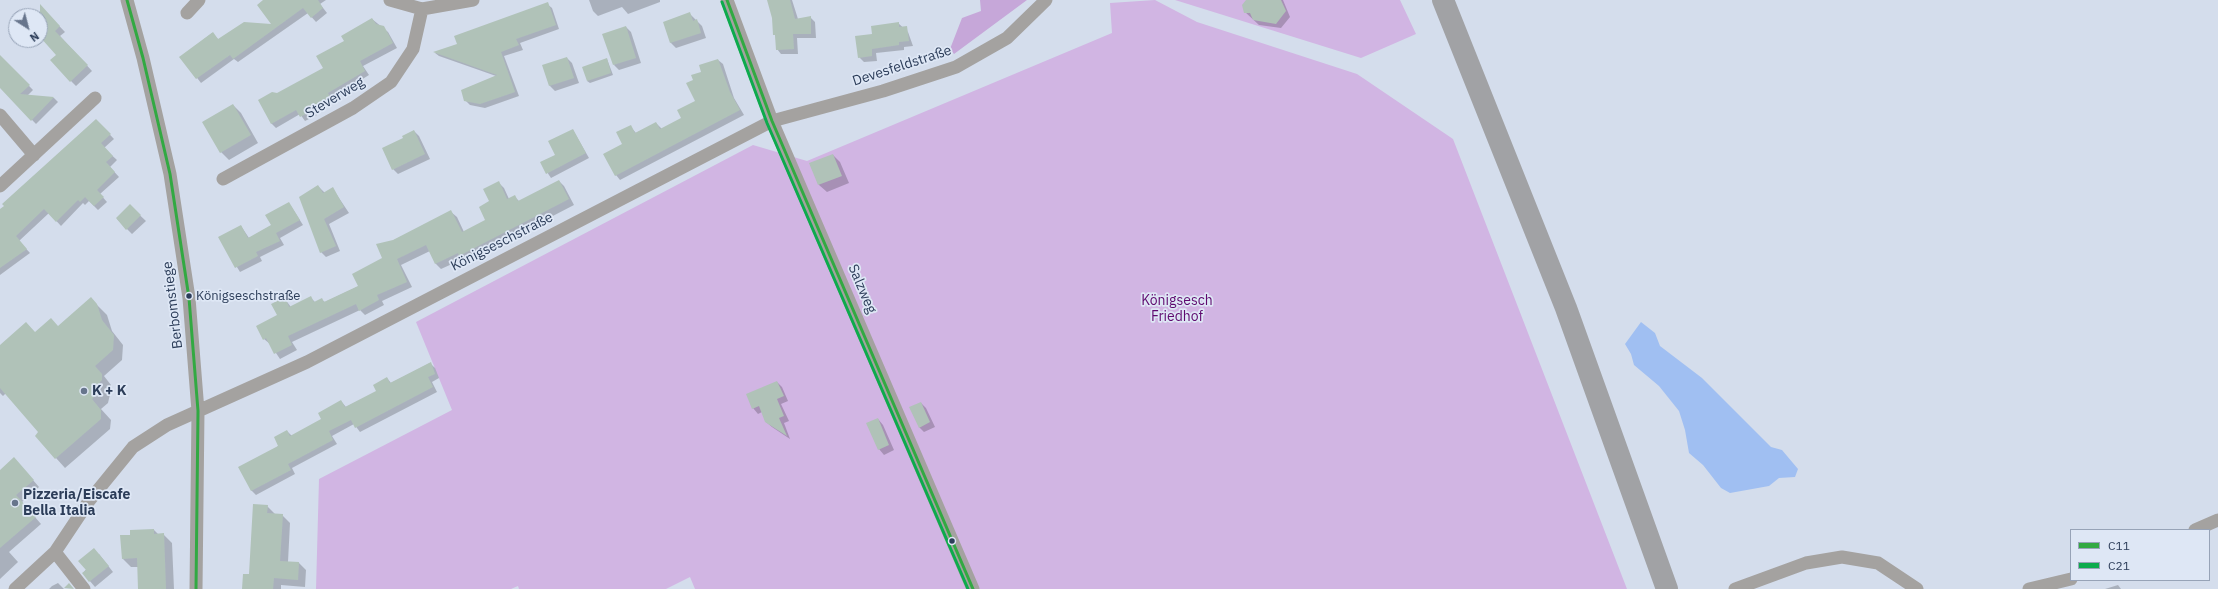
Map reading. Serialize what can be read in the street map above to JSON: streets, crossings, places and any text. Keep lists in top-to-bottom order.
{
  "streets": {
    "street": [
      "Devesfeldstraße",
      "Steverweg",
      "Königseschstraße",
      "Salzweg",
      "Berbomstiege"
    ]
  },
  "crossings": [
    ["Devesfeldstraße", "Königseschstraße"],
    ["Devesfeldstraße", "Salzweg"],
    ["Königseschstraße", "Salzweg"],
    ["Königseschstraße", "Berbomstiege"]
  ],
  "parks": ["Königsesch Friedhof"],
  "places": ["Königseschstraße", "K + K", "Pizzeria/Eiscafe Bella Italia"],
  "lines": ["transit line C11", "transit line C21"],
  "legend": ["C11", "C21"],
  "north": "bottom right"
}
